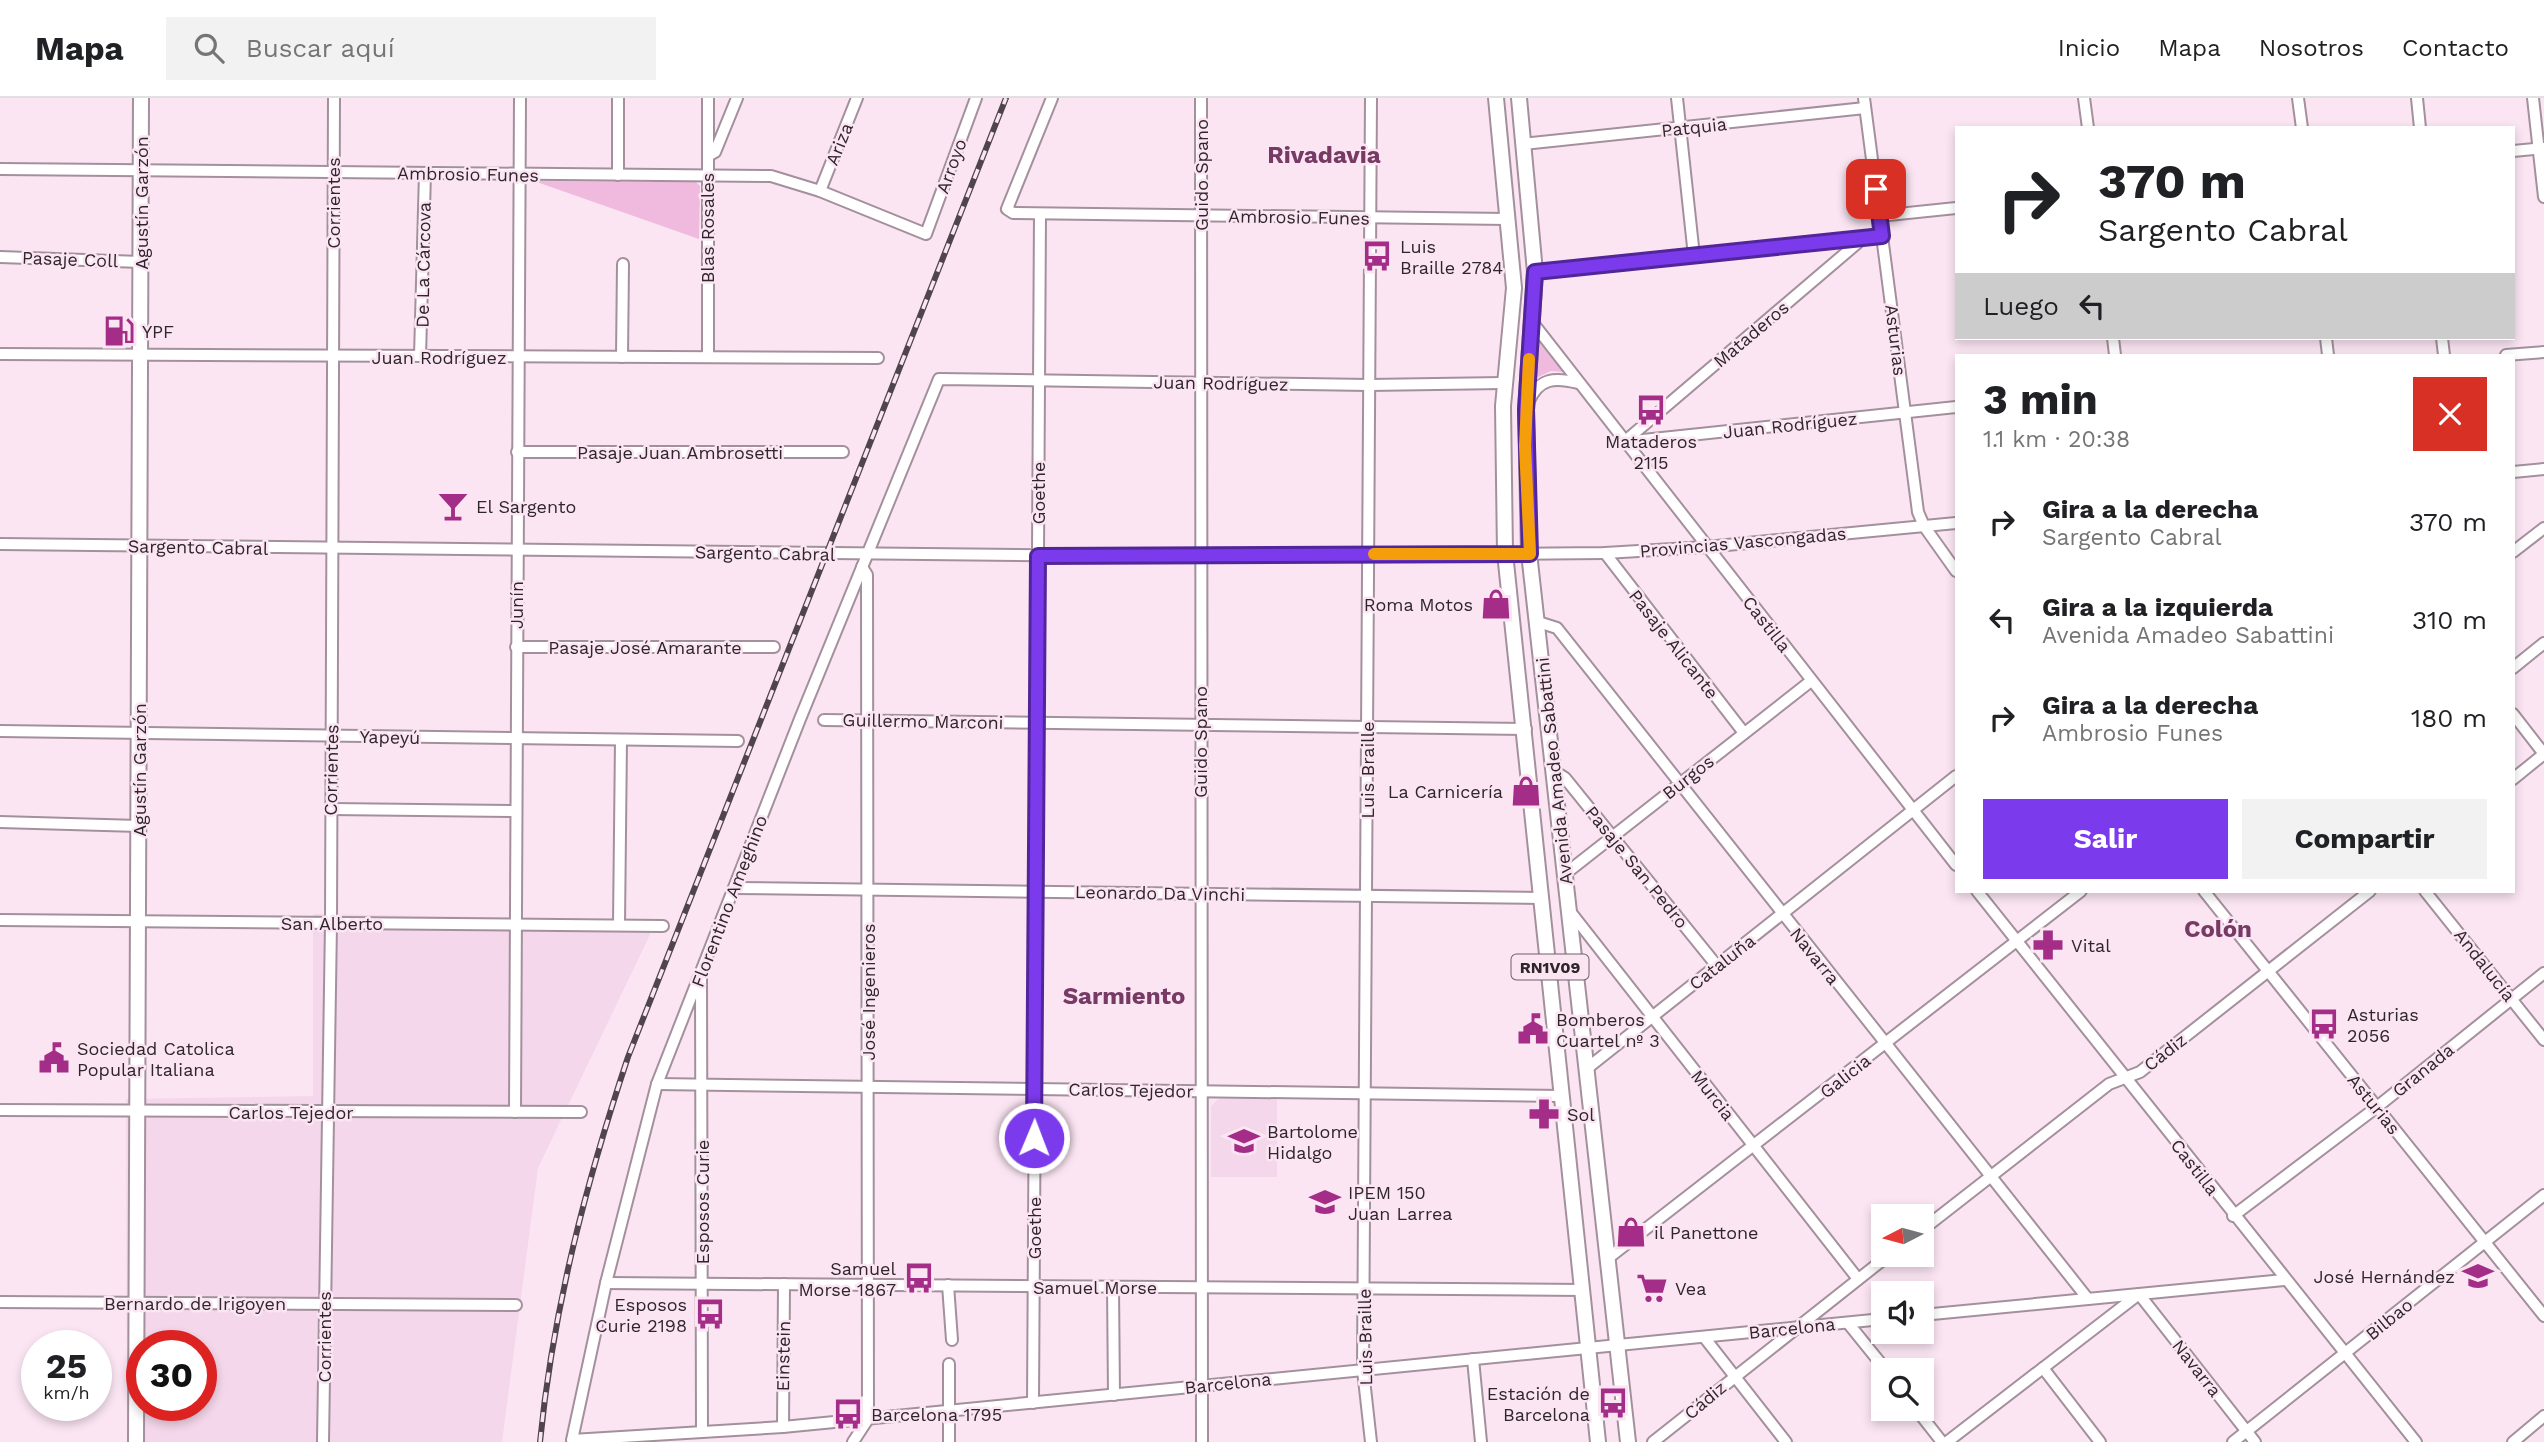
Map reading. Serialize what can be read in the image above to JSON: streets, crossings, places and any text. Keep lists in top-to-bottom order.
{
  "streets": {
    "main road": ["Agustín Garzón", "Avenida Amadeo Sabattini", "RN1V09"],
    "street": [
      "Patquia",
      "Ariza",
      "Arroyo",
      "Ambrosio Funes",
      "Guido Spano",
      "Corrientes",
      "Blas Rosales",
      "Pasaje Coll",
      "De La Cárcova",
      "Mataderos",
      "Asturias",
      "Juan Rodríguez",
      "Pasaje Juan Ambrosetti",
      "Goethe",
      "Provincias Vascongadas",
      "Sargento Cabral",
      "Junín",
      "Castilla",
      "Pasaje Alicante",
      "Pasaje José Amarante",
      "Guillermo Marconi",
      "Yapeyú",
      "Luis Braille",
      "Burgos",
      "Pasaje San Pedro",
      "Leonardo Da Vinchi",
      "Florentino Ameghino",
      "San Alberto",
      "Navarra",
      "Cataluña",
      "Andalucía",
      "José Ingenieros",
      "Cádiz",
      "Granada",
      "Galicia",
      "Carlos Tejedor",
      "Murcia",
      "Esposos Curie",
      "Samuel Morse",
      "Bernardo de Irigoyen",
      "Bilbao",
      "Barcelona",
      "Einstein"
    ]
  },
  "crossings": [
    ["Patquia", "Asturias"],
    ["Patquia", "Avenida Amadeo Sabattini"],
    ["Ariza", "Ambrosio Funes"],
    ["Arroyo", "Ambrosio Funes"],
    ["Ambrosio Funes", "Guido Spano"],
    ["Ambrosio Funes", "Agustín Garzón"],
    ["Ambrosio Funes", "Corrientes"],
    ["Ambrosio Funes", "Blas Rosales"],
    ["Ambrosio Funes", "De La Cárcova"],
    ["Ambrosio Funes", "Goethe"],
    ["Ambrosio Funes", "Junín"],
    ["Ambrosio Funes", "Luis Braille"],
    ["Ambrosio Funes", "Avenida Amadeo Sabattini"],
    ["Guido Spano", "Juan Rodríguez"],
    ["Guido Spano", "Sargento Cabral"],
    ["Guido Spano", "Guillermo Marconi"],
    ["Guido Spano", "Leonardo Da Vinchi"],
    ["Guido Spano", "Carlos Tejedor"],
    ["Guido Spano", "Samuel Morse"],
    ["Guido Spano", "Barcelona"],
    ["Agustín Garzón", "Pasaje Coll"],
    ["Agustín Garzón", "Juan Rodríguez"],
    ["Agustín Garzón", "Sargento Cabral"],
    ["Agustín Garzón", "Yapeyú"],
    ["Agustín Garzón", "San Alberto"],
    ["Agustín Garzón", "Carlos Tejedor"],
    ["Agustín Garzón", "Bernardo de Irigoyen"],
    ["Corrientes", "Juan Rodríguez"],
    ["Corrientes", "Sargento Cabral"],
    ["Corrientes", "Yapeyú"],
    ["Corrientes", "San Alberto"],
    ["Corrientes", "Carlos Tejedor"],
    ["Corrientes", "Bernardo de Irigoyen"],
    ["Blas Rosales", "Juan Rodríguez"],
    ["De La Cárcova", "Juan Rodríguez"],
    ["Mataderos", "Asturias"],
    ["Mataderos", "Juan Rodríguez"],
    ["Mataderos", "Castilla"],
    ["Asturias", "Juan Rodríguez"],
    ["Asturias", "Provincias Vascongadas"],
    ["Asturias", "Cádiz"],
    ["Asturias", "Granada"],
    ["Asturias", "Bilbao"],
    ["Juan Rodríguez", "Goethe"],
    ["Juan Rodríguez", "Junín"],
    ["Juan Rodríguez", "Castilla"],
    ["Juan Rodríguez", "Luis Braille"],
    ["Juan Rodríguez", "Avenida Amadeo Sabattini"],
    ["Juan Rodríguez", "Florentino Ameghino"],
    ["Pasaje Juan Ambrosetti", "Junín"],
    ["Goethe", "Sargento Cabral"],
    ["Goethe", "Guillermo Marconi"],
    ["Goethe", "Leonardo Da Vinchi"],
    ["Goethe", "Carlos Tejedor"],
    ["Goethe", "Samuel Morse"],
    ["Goethe", "Barcelona"],
    ["Provincias Vascongadas", "Sargento Cabral"],
    ["Provincias Vascongadas", "Castilla"],
    ["Provincias Vascongadas", "Pasaje Alicante"],
    ["Provincias Vascongadas", "Avenida Amadeo Sabattini"],
    ["Sargento Cabral", "Junín"],
    ["Sargento Cabral", "Luis Braille"],
    ["Sargento Cabral", "Avenida Amadeo Sabattini"],
    ["Sargento Cabral", "Florentino Ameghino"],
    ["Junín", "Pasaje José Amarante"],
    ["Junín", "Yapeyú"],
    ["Junín", "San Alberto"],
    ["Junín", "Carlos Tejedor"],
    ["Castilla", "Avenida Amadeo Sabattini"],
    ["Castilla", "Burgos"],
    ["Castilla", "Cataluña"],
    ["Castilla", "Cádiz"],
    ["Castilla", "Granada"],
    ["Castilla", "Galicia"],
    ["Castilla", "Bilbao"],
    ["Pasaje Alicante", "Burgos"],
    ["Guillermo Marconi", "Luis Braille"],
    ["Guillermo Marconi", "Avenida Amadeo Sabattini"],
    ["Guillermo Marconi", "José Ingenieros"],
    ["Luis Braille", "Leonardo Da Vinchi"],
    ["Luis Braille", "Carlos Tejedor"],
    ["Luis Braille", "Samuel Morse"],
    ["Luis Braille", "Barcelona"],
    ["Avenida Amadeo Sabattini", "Burgos"],
    ["Avenida Amadeo Sabattini", "Pasaje San Pedro"],
    ["Avenida Amadeo Sabattini", "Leonardo Da Vinchi"],
    ["Avenida Amadeo Sabattini", "Navarra"],
    ["Avenida Amadeo Sabattini", "Cataluña"],
    ["Avenida Amadeo Sabattini", "Galicia"],
    ["Avenida Amadeo Sabattini", "Carlos Tejedor"],
    ["Avenida Amadeo Sabattini", "Murcia"],
    ["Avenida Amadeo Sabattini", "Samuel Morse"],
    ["Avenida Amadeo Sabattini", "Barcelona"],
    ["Burgos", "Pasaje San Pedro"],
    ["Burgos", "Navarra"],
    ["Pasaje San Pedro", "Cataluña"],
    ["Leonardo Da Vinchi", "Florentino Ameghino"],
    ["Leonardo Da Vinchi", "José Ingenieros"],
    ["Florentino Ameghino", "José Ingenieros"],
    ["Florentino Ameghino", "Carlos Tejedor"],
    ["Florentino Ameghino", "Esposos Curie"],
    ["Florentino Ameghino", "Samuel Morse"],
    ["Florentino Ameghino", "Barcelona"],
    ["Navarra", "Cataluña"],
    ["Navarra", "Cádiz"],
    ["Navarra", "Galicia"],
    ["Navarra", "Bilbao"],
    ["Cataluña", "Murcia"],
    ["Andalucía", "Granada"],
    ["José Ingenieros", "Carlos Tejedor"],
    ["José Ingenieros", "Samuel Morse"],
    ["José Ingenieros", "Barcelona"],
    ["Cádiz", "Murcia"],
    ["Cádiz", "Barcelona"],
    ["Galicia", "Murcia"],
    ["Carlos Tejedor", "Esposos Curie"],
    ["Esposos Curie", "Samuel Morse"],
    ["Esposos Curie", "Barcelona"],
    ["Samuel Morse", "Einstein"],
    ["Barcelona", "Einstein"]
  ],
  "districts": ["Rivadavia", "Colón", "Sarmiento"],
  "places": {
    "bus stop": [
      "Luis Braille 2784",
      "Mataderos 2115",
      "Asturias 2056",
      "Samuel Morse 1867",
      "Esposos Curie 2198",
      "Estación de Barcelona",
      "Barcelona 1795"
    ],
    "fuel station": ["YPF"],
    "bar": ["El Sargento"],
    "shop": ["Roma Motos", "La Carnicería", "il Panettone"],
    "pharmacy": ["Vital", "Sol"],
    "public building": ["Bomberos Cuartel nº 3", "Sociedad Catolica Popular Italiana"],
    "school or university": ["Bartolome Hidalgo", "IPEM 150 Juan Larrea", "José Hernández"],
    "supermarket": ["Vea"]
  },
  "north": "left",
  "page": {
    "header": "Mapa",
    "search": "Buscar aquí",
    "nav": [
      "Inicio",
      "Mapa",
      "Nosotros",
      "Contacto"
    ],
    "turn": ["370 m", "Sargento Cabral"],
    "then": "Luego",
    "heading": ["3 min", "1.1 km · 20:38"],
    "list": [
      {
        "name": "Gira a la derecha",
        "note": "Sargento Cabral",
        "value": "370 m"
      },
      {
        "name": "Gira a la izquierda",
        "note": "Avenida Amadeo Sabattini",
        "value": "310 m"
      },
      {
        "name": "Gira a la derecha",
        "note": "Ambrosio Funes",
        "value": "180 m"
      }
    ],
    "buttons": ["Salir", "Compartir"],
    "speed": "25 km/h",
    "limit": "30"
  }
}
